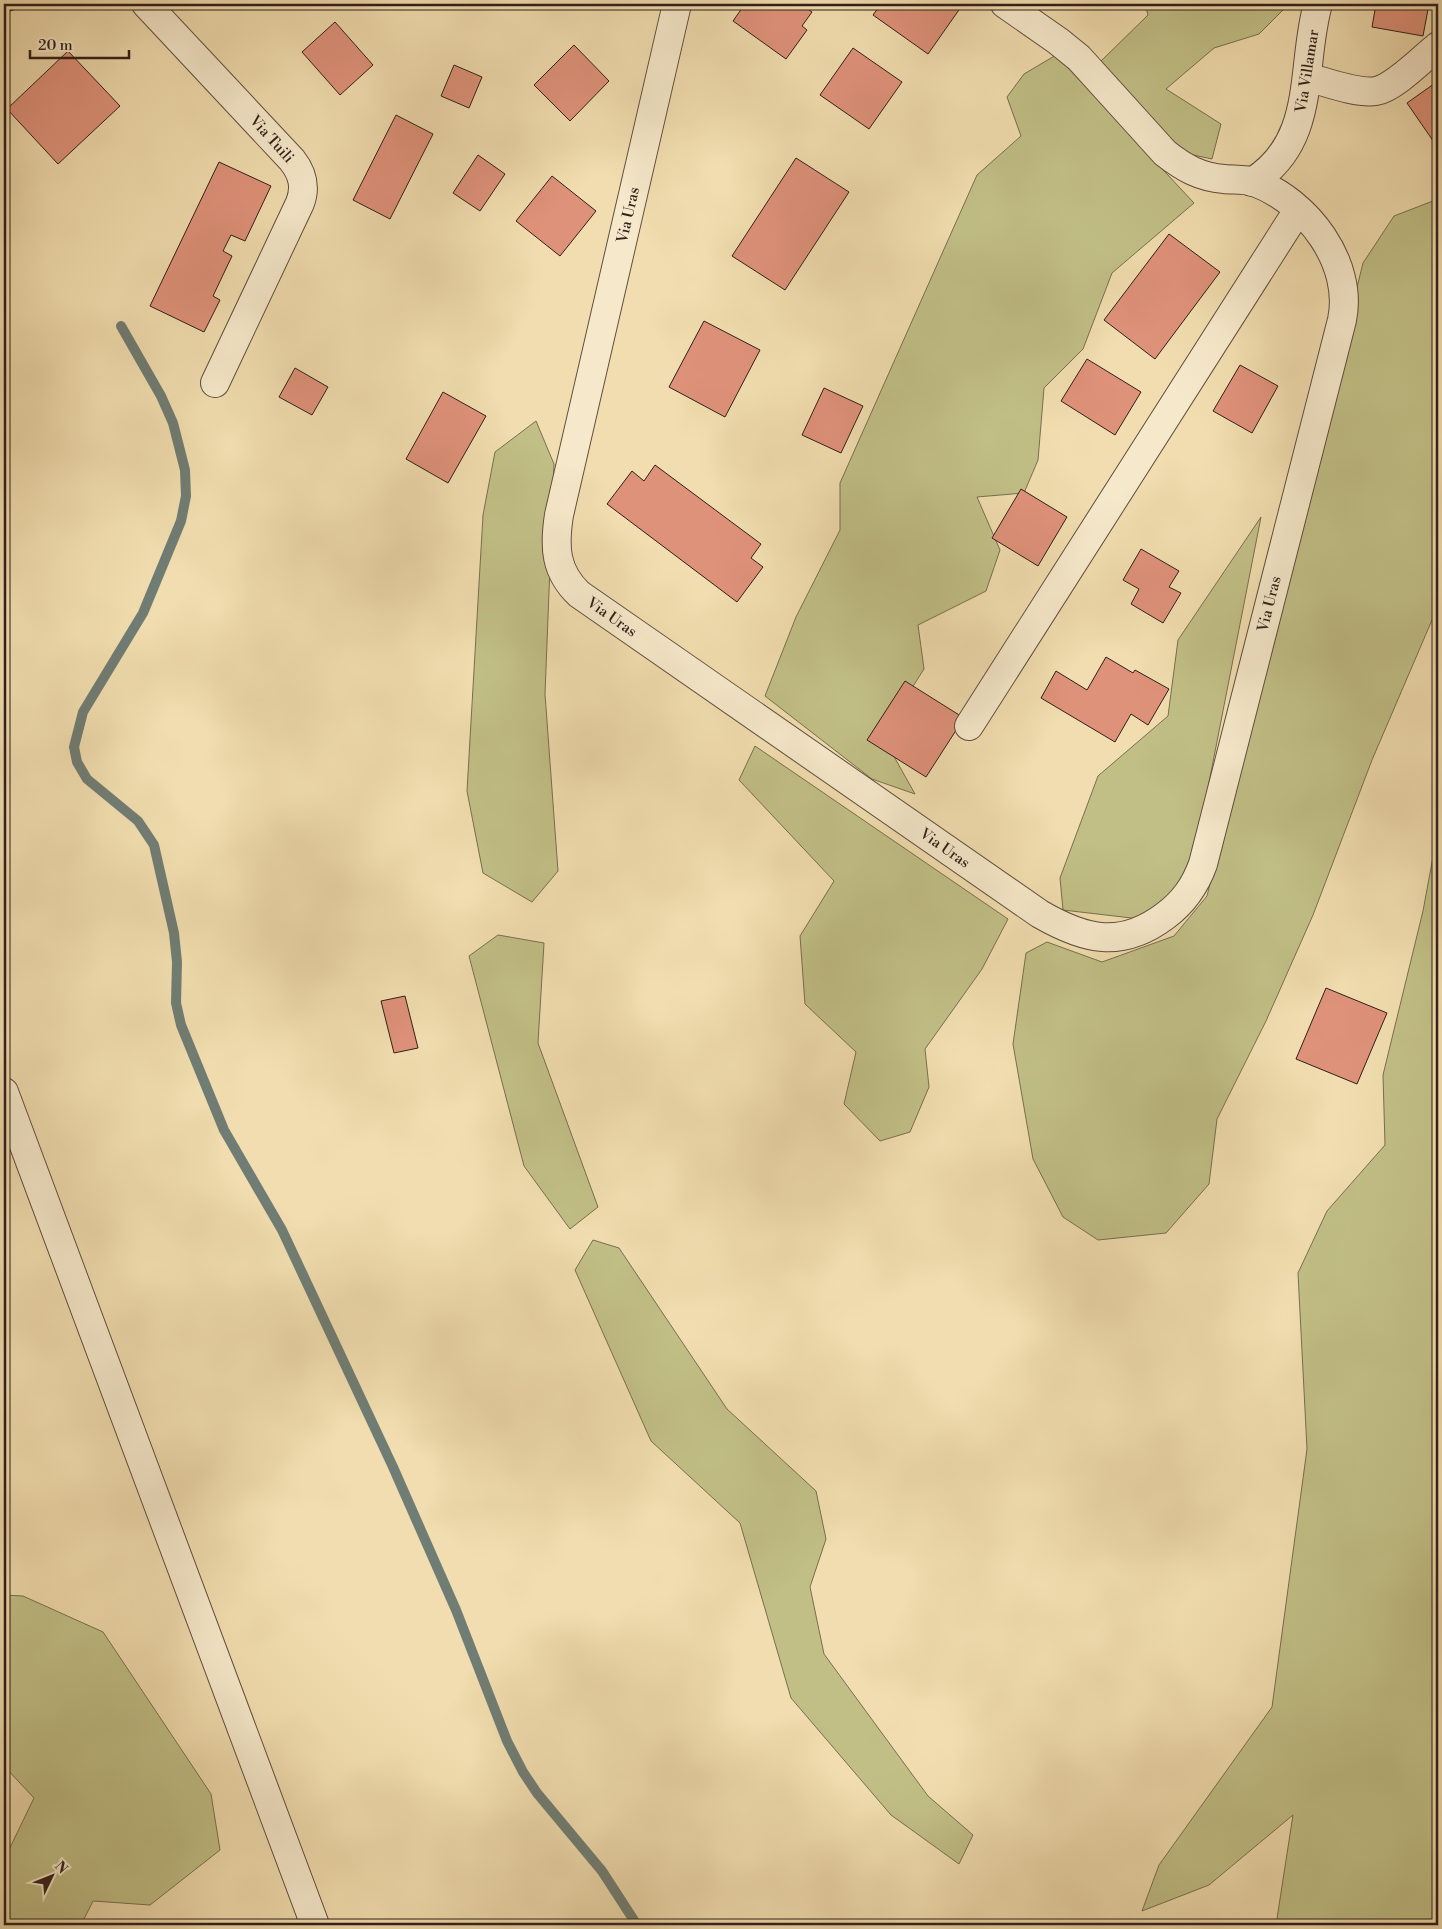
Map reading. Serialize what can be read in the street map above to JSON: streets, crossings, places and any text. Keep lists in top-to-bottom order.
{
  "streets": {
    "street": ["Via Villamar", "Via Tuili", "Via Uras"]
  },
  "crossings": [
    ["Via Villamar", "Via Uras"]
  ],
  "scale_bar": "20 m",
  "north": "top right"
}
